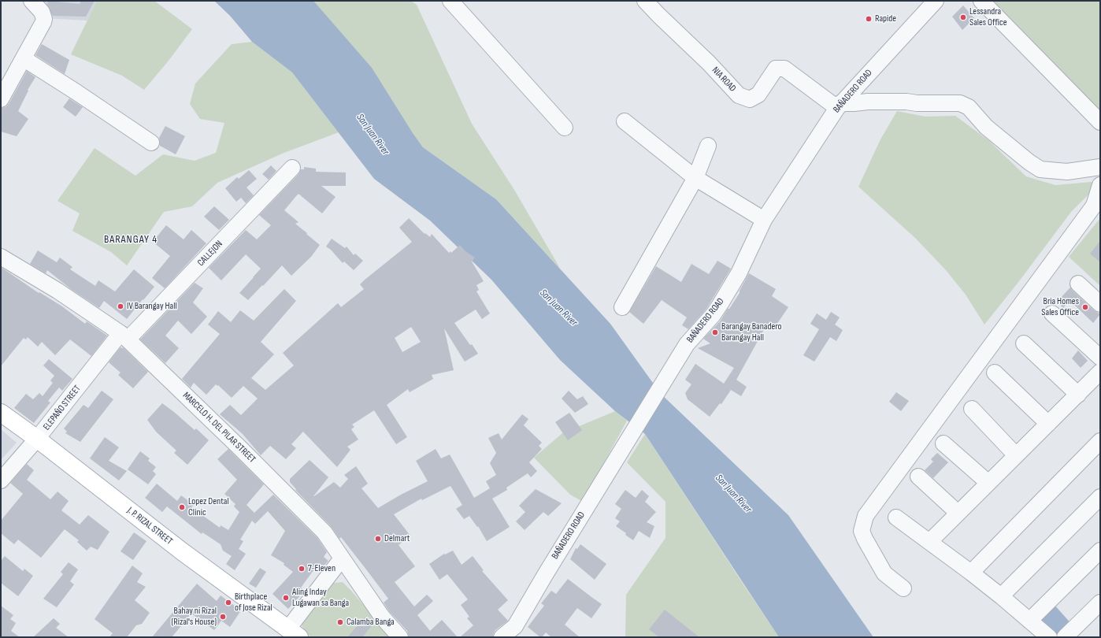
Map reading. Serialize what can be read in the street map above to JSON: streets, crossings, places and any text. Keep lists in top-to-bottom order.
{
  "streets": {
    "main road": ["J. P. RIZAL STREET"],
    "street": [
      "NIA ROAD",
      "BAÑADERO ROAD",
      "CALLEJON",
      "ELEPAÑO STREET",
      "MARCELO H. DEL PILAR STREET"
    ]
  },
  "crossings": [
    ["NIA ROAD", "BAÑADERO ROAD"],
    ["CALLEJON", "ELEPAÑO STREET"],
    ["CALLEJON", "MARCELO H. DEL PILAR STREET"],
    ["ELEPAÑO STREET", "MARCELO H. DEL PILAR STREET"],
    ["ELEPAÑO STREET", "J. P. RIZAL STREET"]
  ],
  "districts": ["BARANGAY 4"],
  "water": ["San Juan River"],
  "places": [
    "Lessandra Sales Office",
    "Rapide",
    "IV Barangay Hall",
    "Bria Homes Sales Office",
    "Barangay Banadero Barangay Hall",
    "Lopez Dental Clinic",
    "Delmart",
    "7-Eleven",
    "Aling Inday Lugawan sa Banga",
    "Birthplace of Jose Rizal",
    "Bahay ni Rizal (Rizal's House)",
    "Calamba Banga"
  ]
}
